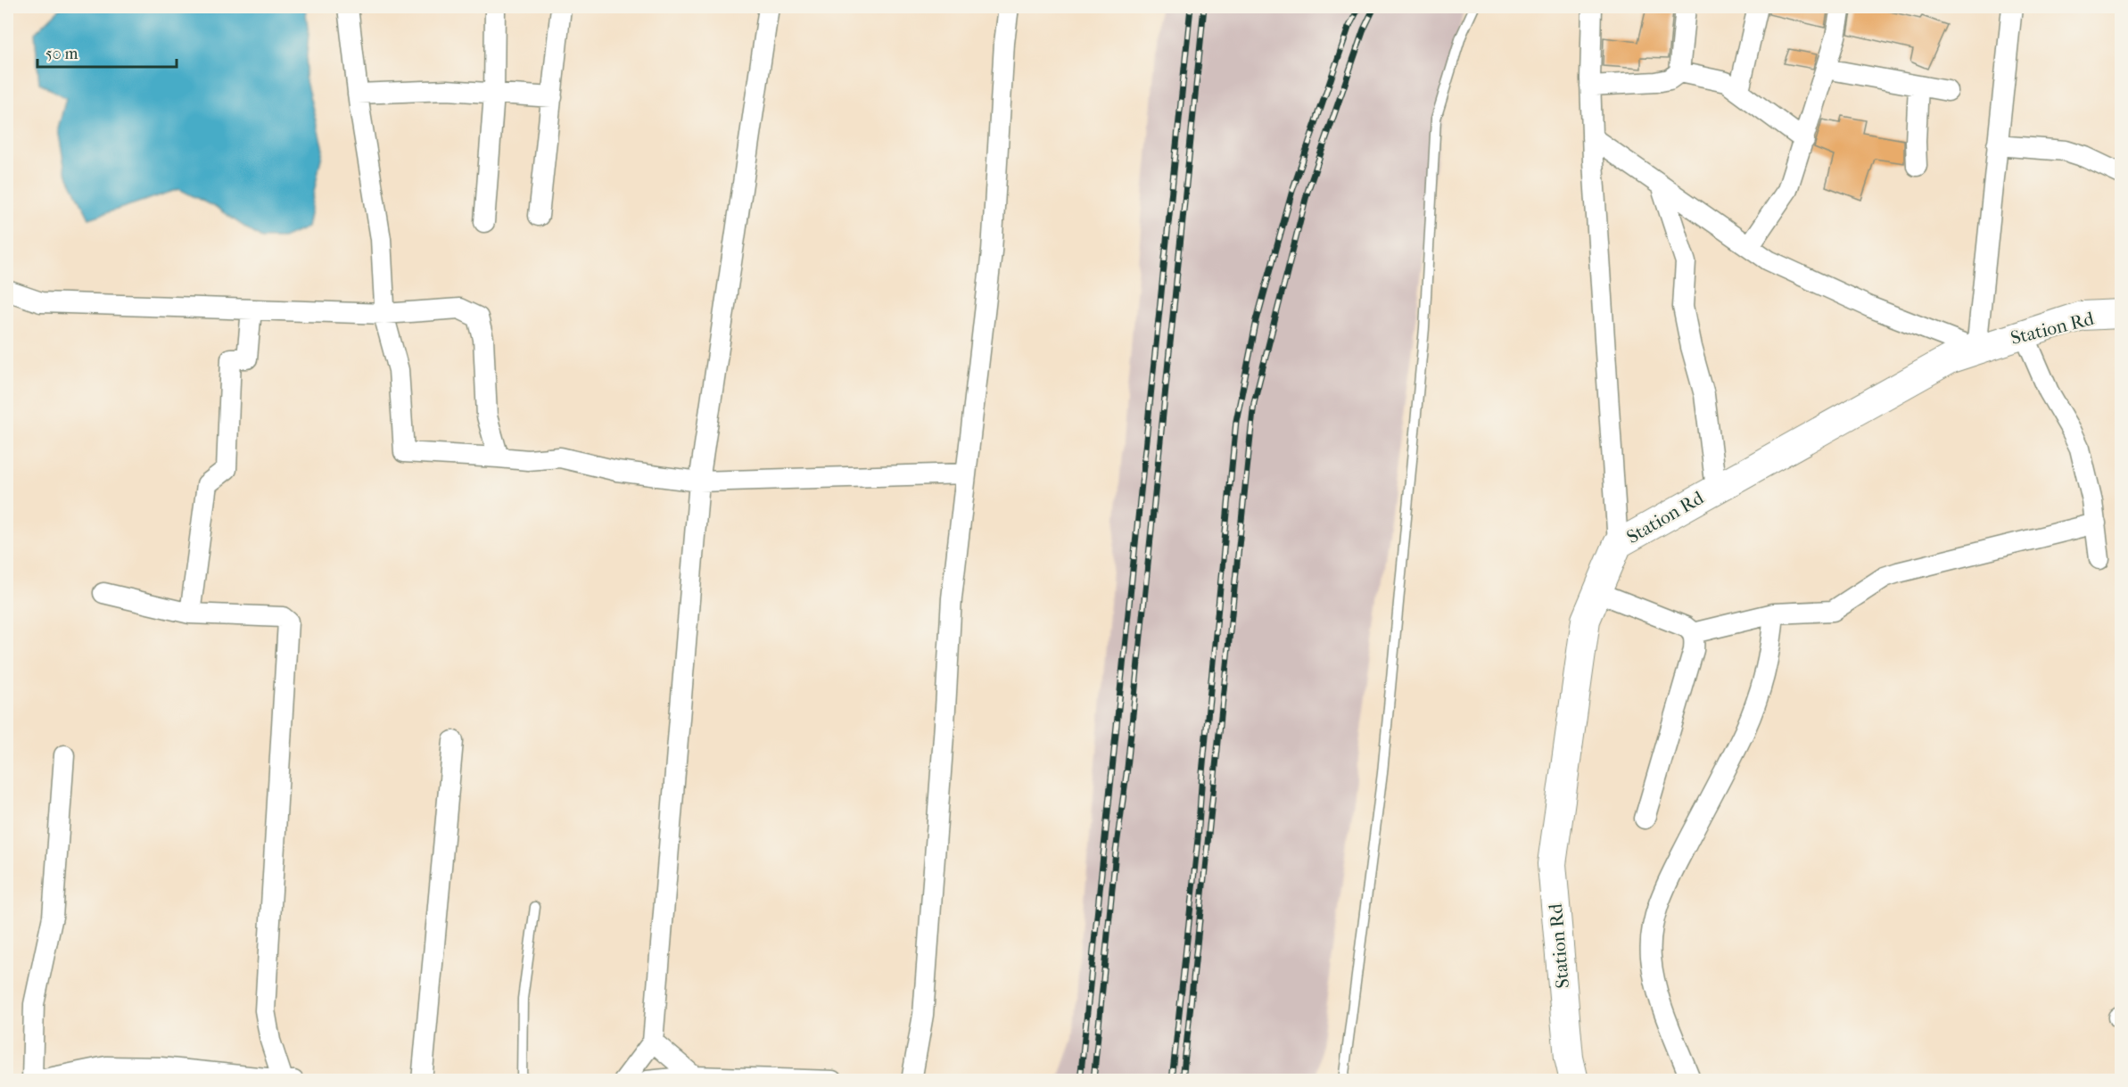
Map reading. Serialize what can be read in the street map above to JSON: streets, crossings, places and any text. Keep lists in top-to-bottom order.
{
  "streets": {
    "street": ["Station Rd"]
  },
  "scale_bar": "50 m"
}
